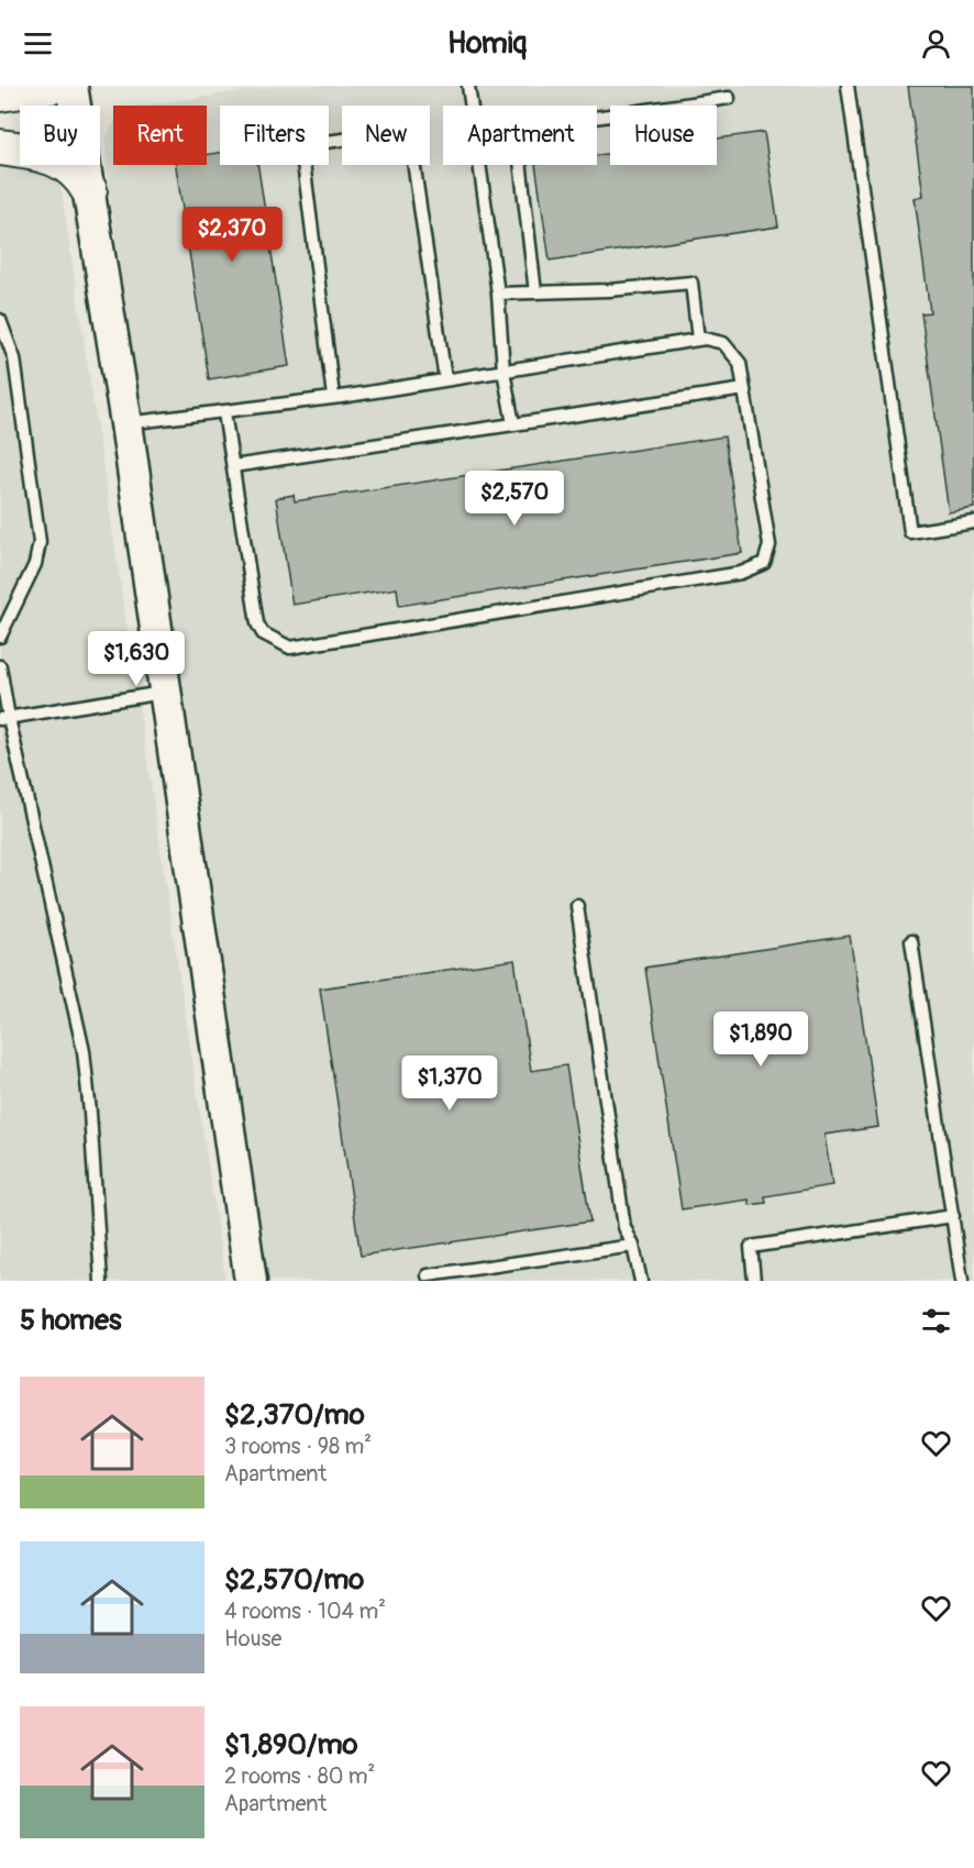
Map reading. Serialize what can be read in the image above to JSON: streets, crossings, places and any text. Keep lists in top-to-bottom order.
{
  "page": {
    "header": "Homiq",
    "chip": [
      "Buy",
      "Rent",
      "Filters",
      "New",
      "Apartment",
      "House"
    ],
    "price": [
      "$2,370",
      "$2,570",
      "$1,630",
      "$1,890",
      "$1,370"
    ],
    "heading": "5 homes",
    "list": [
      {
        "name": "$2,370/mo",
        "note": "3 rooms · 98 m² · Apartment"
      },
      {
        "name": "$2,570/mo",
        "note": "4 rooms · 104 m² · House"
      },
      {
        "name": "$1,890/mo",
        "note": "2 rooms · 80 m² · Apartment"
      }
    ]
  }
}
